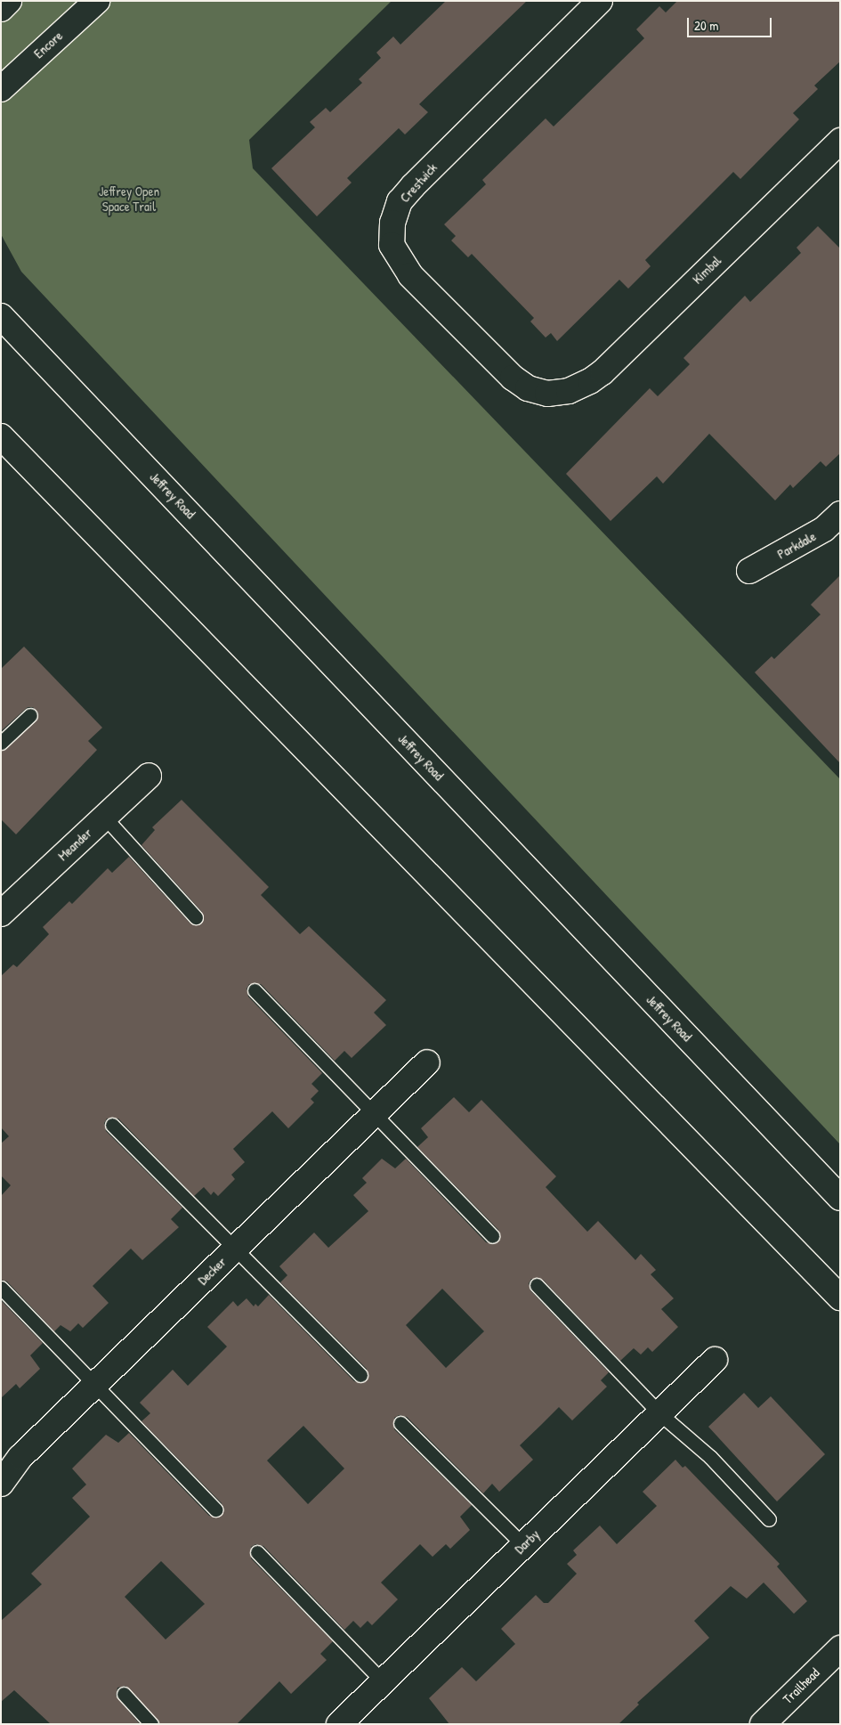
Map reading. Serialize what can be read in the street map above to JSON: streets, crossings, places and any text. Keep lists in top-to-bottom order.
{
  "streets": {
    "street": [
      "Encore",
      "Crestwick",
      "Kimbal",
      "Jeffrey Road",
      "Parkdale",
      "Meander",
      "Decker",
      "Darby",
      "Trailhead"
    ]
  },
  "crossings": [
    ["Crestwick", "Kimbal"]
  ],
  "parks": ["Jeffrey Open Space Trail"],
  "scale_bar": "20 m"
}
